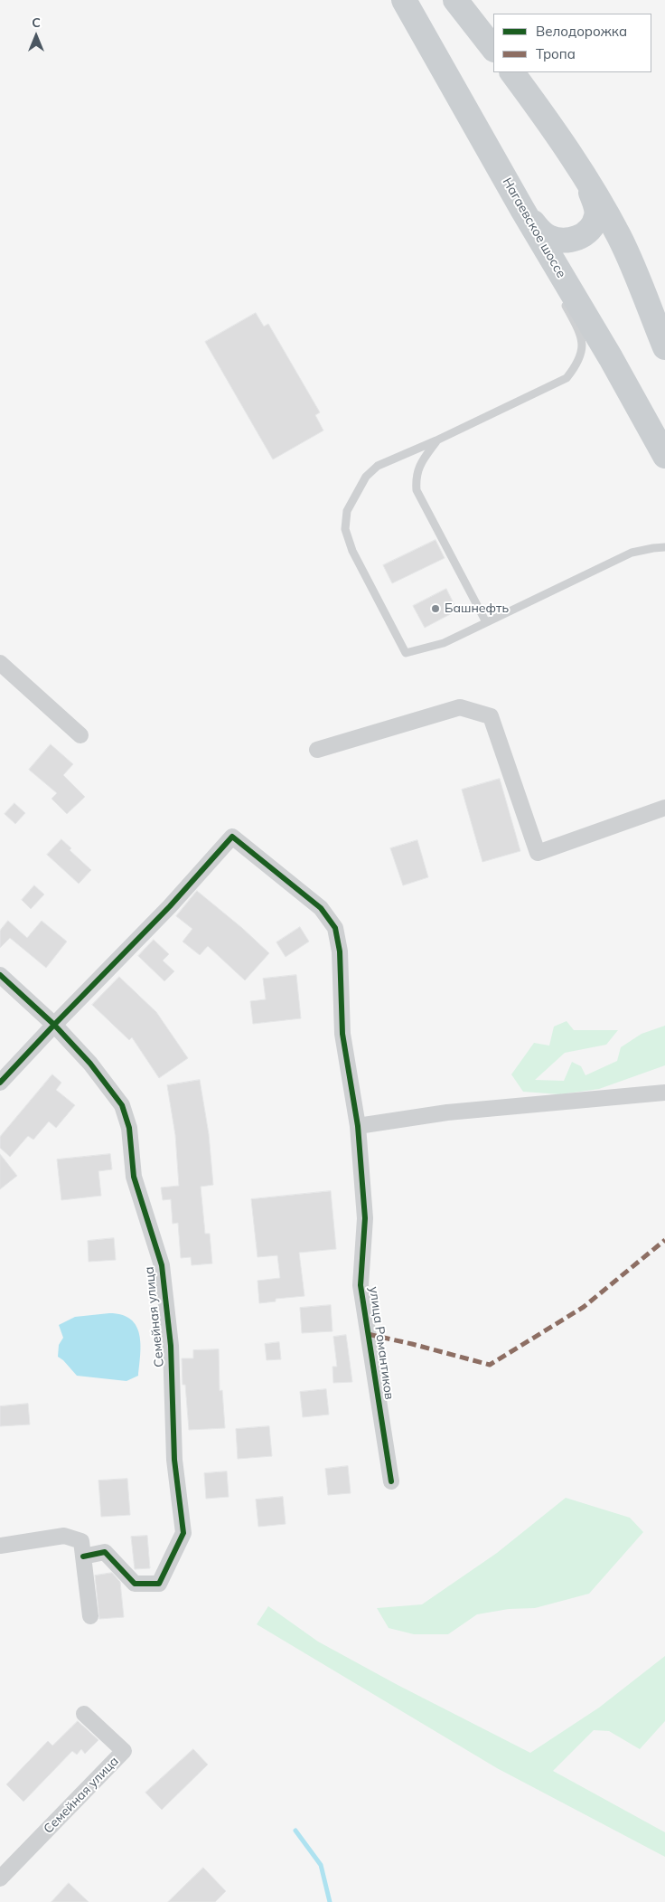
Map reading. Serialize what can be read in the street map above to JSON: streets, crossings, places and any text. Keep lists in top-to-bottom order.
{
  "streets": {
    "main road": ["Нагаевское шоссе"],
    "street": ["Семейная улица", "улица Романтиков"]
  },
  "crossings": [
    ["Семейная улица", "улица Романтиков"]
  ],
  "places": ["Башнефть"],
  "legend": ["Велодорожка", "Тропа"],
  "north": "top"
}
